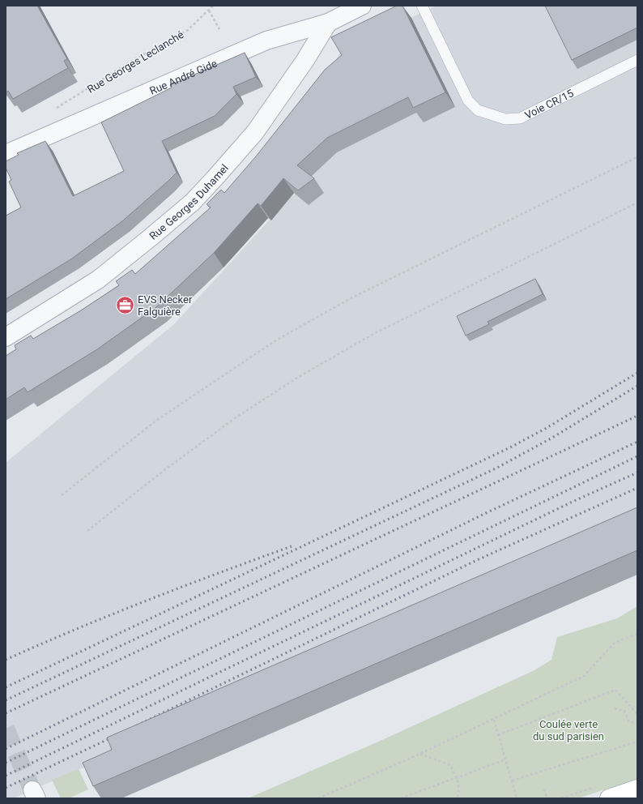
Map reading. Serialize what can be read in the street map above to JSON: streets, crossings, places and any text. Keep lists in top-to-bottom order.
{
  "streets": {
    "street": ["Rue André Gide", "Rue Georges Duhamel"],
    "lane": ["Voie CR/15"],
    "path": ["Rue Georges Leclanché"]
  },
  "crossings": [
    ["Rue André Gide", "Rue Georges Duhamel"]
  ],
  "parks": ["Coulée verte du sud parisien"],
  "places": {
    "office": ["EVS Necker Falguière"]
  }
}
